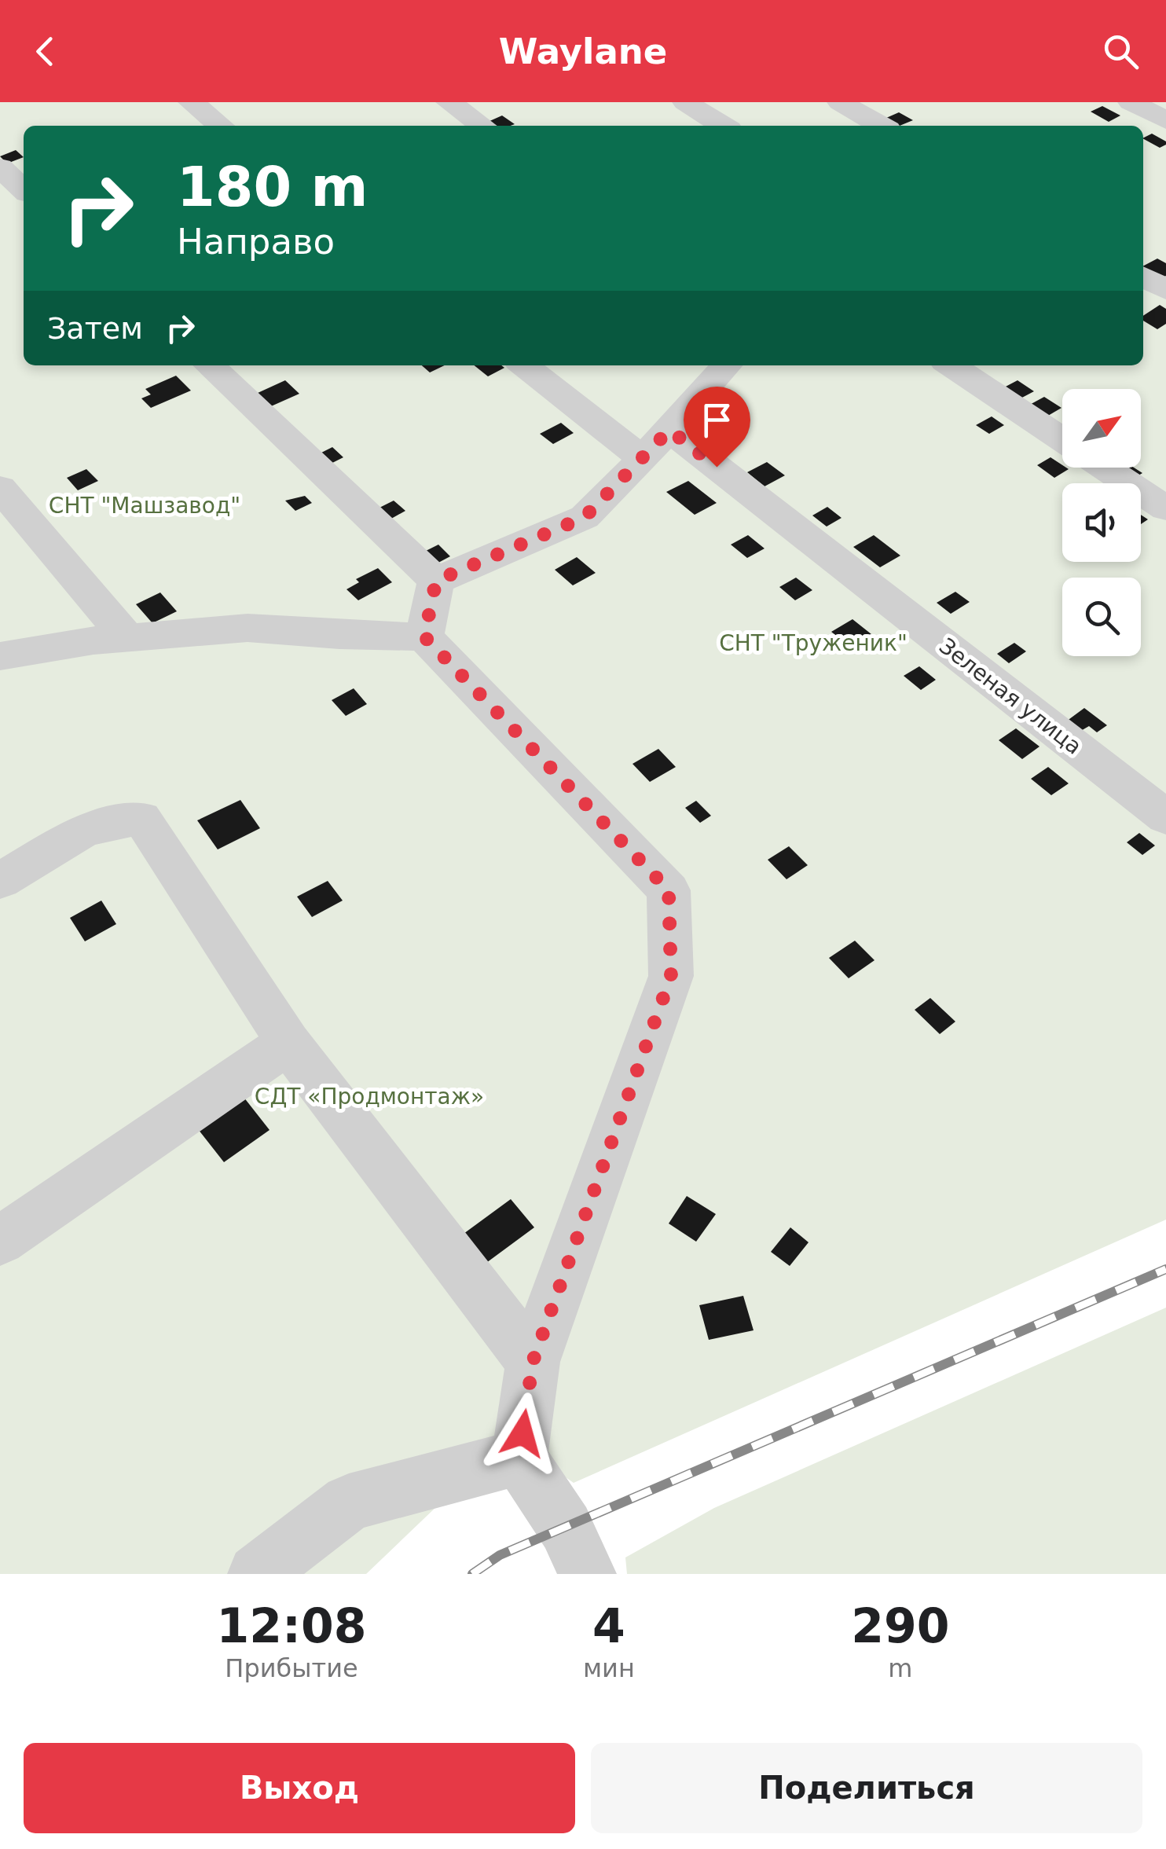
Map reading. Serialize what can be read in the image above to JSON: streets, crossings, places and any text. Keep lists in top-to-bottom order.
{
  "streets": {
    "street": ["Зеленая улица"]
  },
  "parks": ["СНТ \"Машзавод\"", "СНТ \"Труженик\"", "СДТ «Продмонтаж»"],
  "north": "top right",
  "page": {
    "header": "Waylane",
    "turn": ["180 m", "Направо"],
    "then": "Затем",
    "eta": [
      "12:08",
      "Прибытие",
      "4",
      "мин",
      "290",
      "m"
    ],
    "buttons": ["Выход", "Поделиться"]
  }
}
